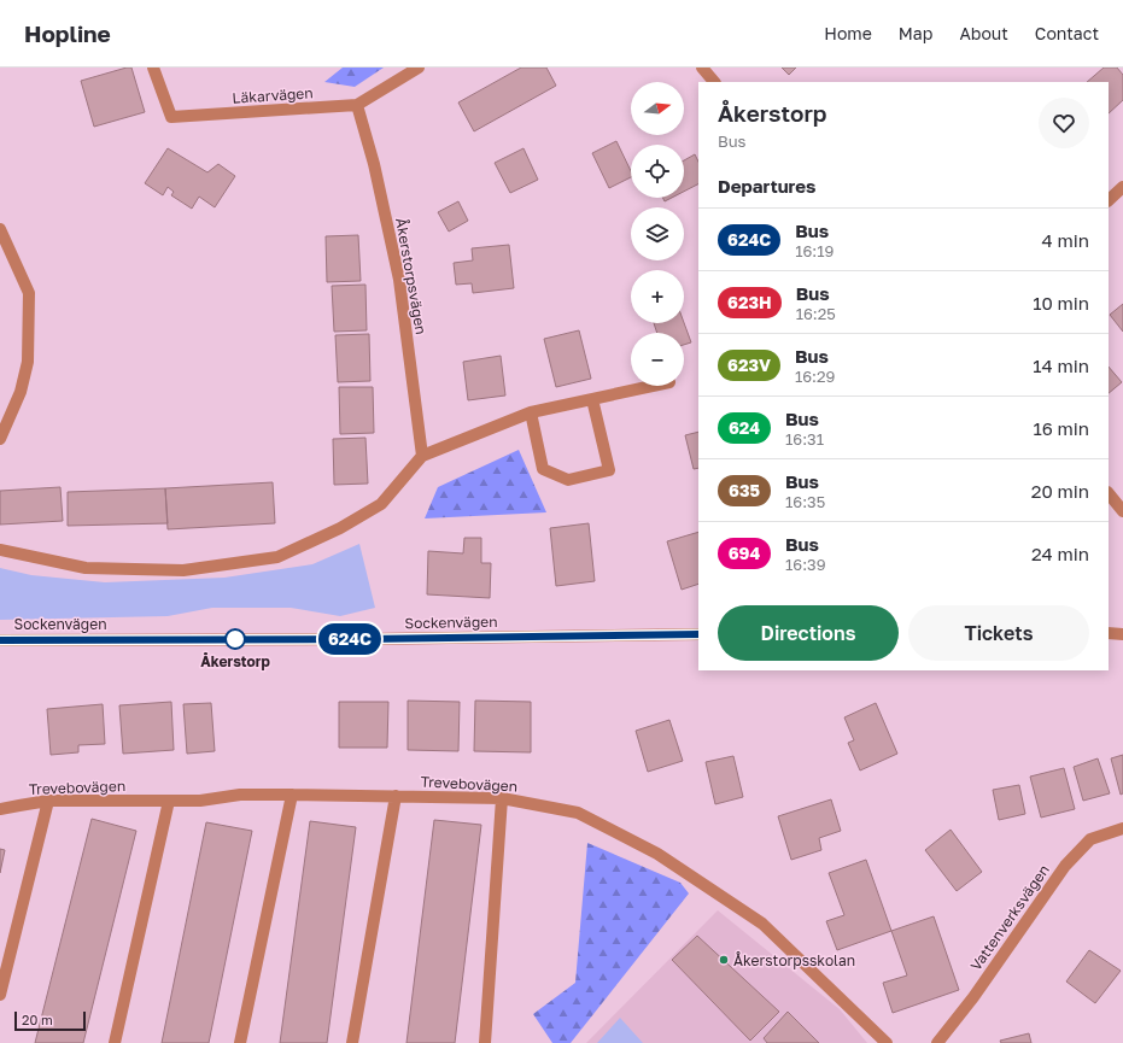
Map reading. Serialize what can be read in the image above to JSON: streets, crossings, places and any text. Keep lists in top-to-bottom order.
{
  "streets": {
    "street": [
      "Läkarvägen",
      "Åkerstorpsvägen",
      "Sockenvägen",
      "Trevebovägen",
      "Vattenverksvägen"
    ]
  },
  "crossings": [
    ["Läkarvägen", "Åkerstorpsvägen"]
  ],
  "places": ["Åkerstorp", "Åkerstorpsskolan"],
  "lines": ["bus line 624C"],
  "scale_bar": "20 m",
  "north": "right",
  "page": {
    "header": "Hopline",
    "nav": [
      "Home",
      "Map",
      "About",
      "Contact"
    ],
    "on_map": "624C",
    "map_buttons": ["+", "−"],
    "heading": [
      ["Åkerstorp", "Bus"],
      "Departures"
    ],
    "list": [
      {
        "mark": "624C",
        "name": "Bus",
        "note": "16:19",
        "value": "4 min"
      },
      {
        "mark": "623H",
        "name": "Bus",
        "note": "16:25",
        "value": "10 min"
      },
      {
        "mark": "623V",
        "name": "Bus",
        "note": "16:29",
        "value": "14 min"
      },
      {
        "mark": "624",
        "name": "Bus",
        "note": "16:31",
        "value": "16 min"
      },
      {
        "mark": "635",
        "name": "Bus",
        "note": "16:35",
        "value": "20 min"
      },
      {
        "mark": "694",
        "name": "Bus",
        "note": "16:39",
        "value": "24 min"
      }
    ],
    "buttons": ["Directions", "Tickets"],
    "scale": "20 m"
  }
}
